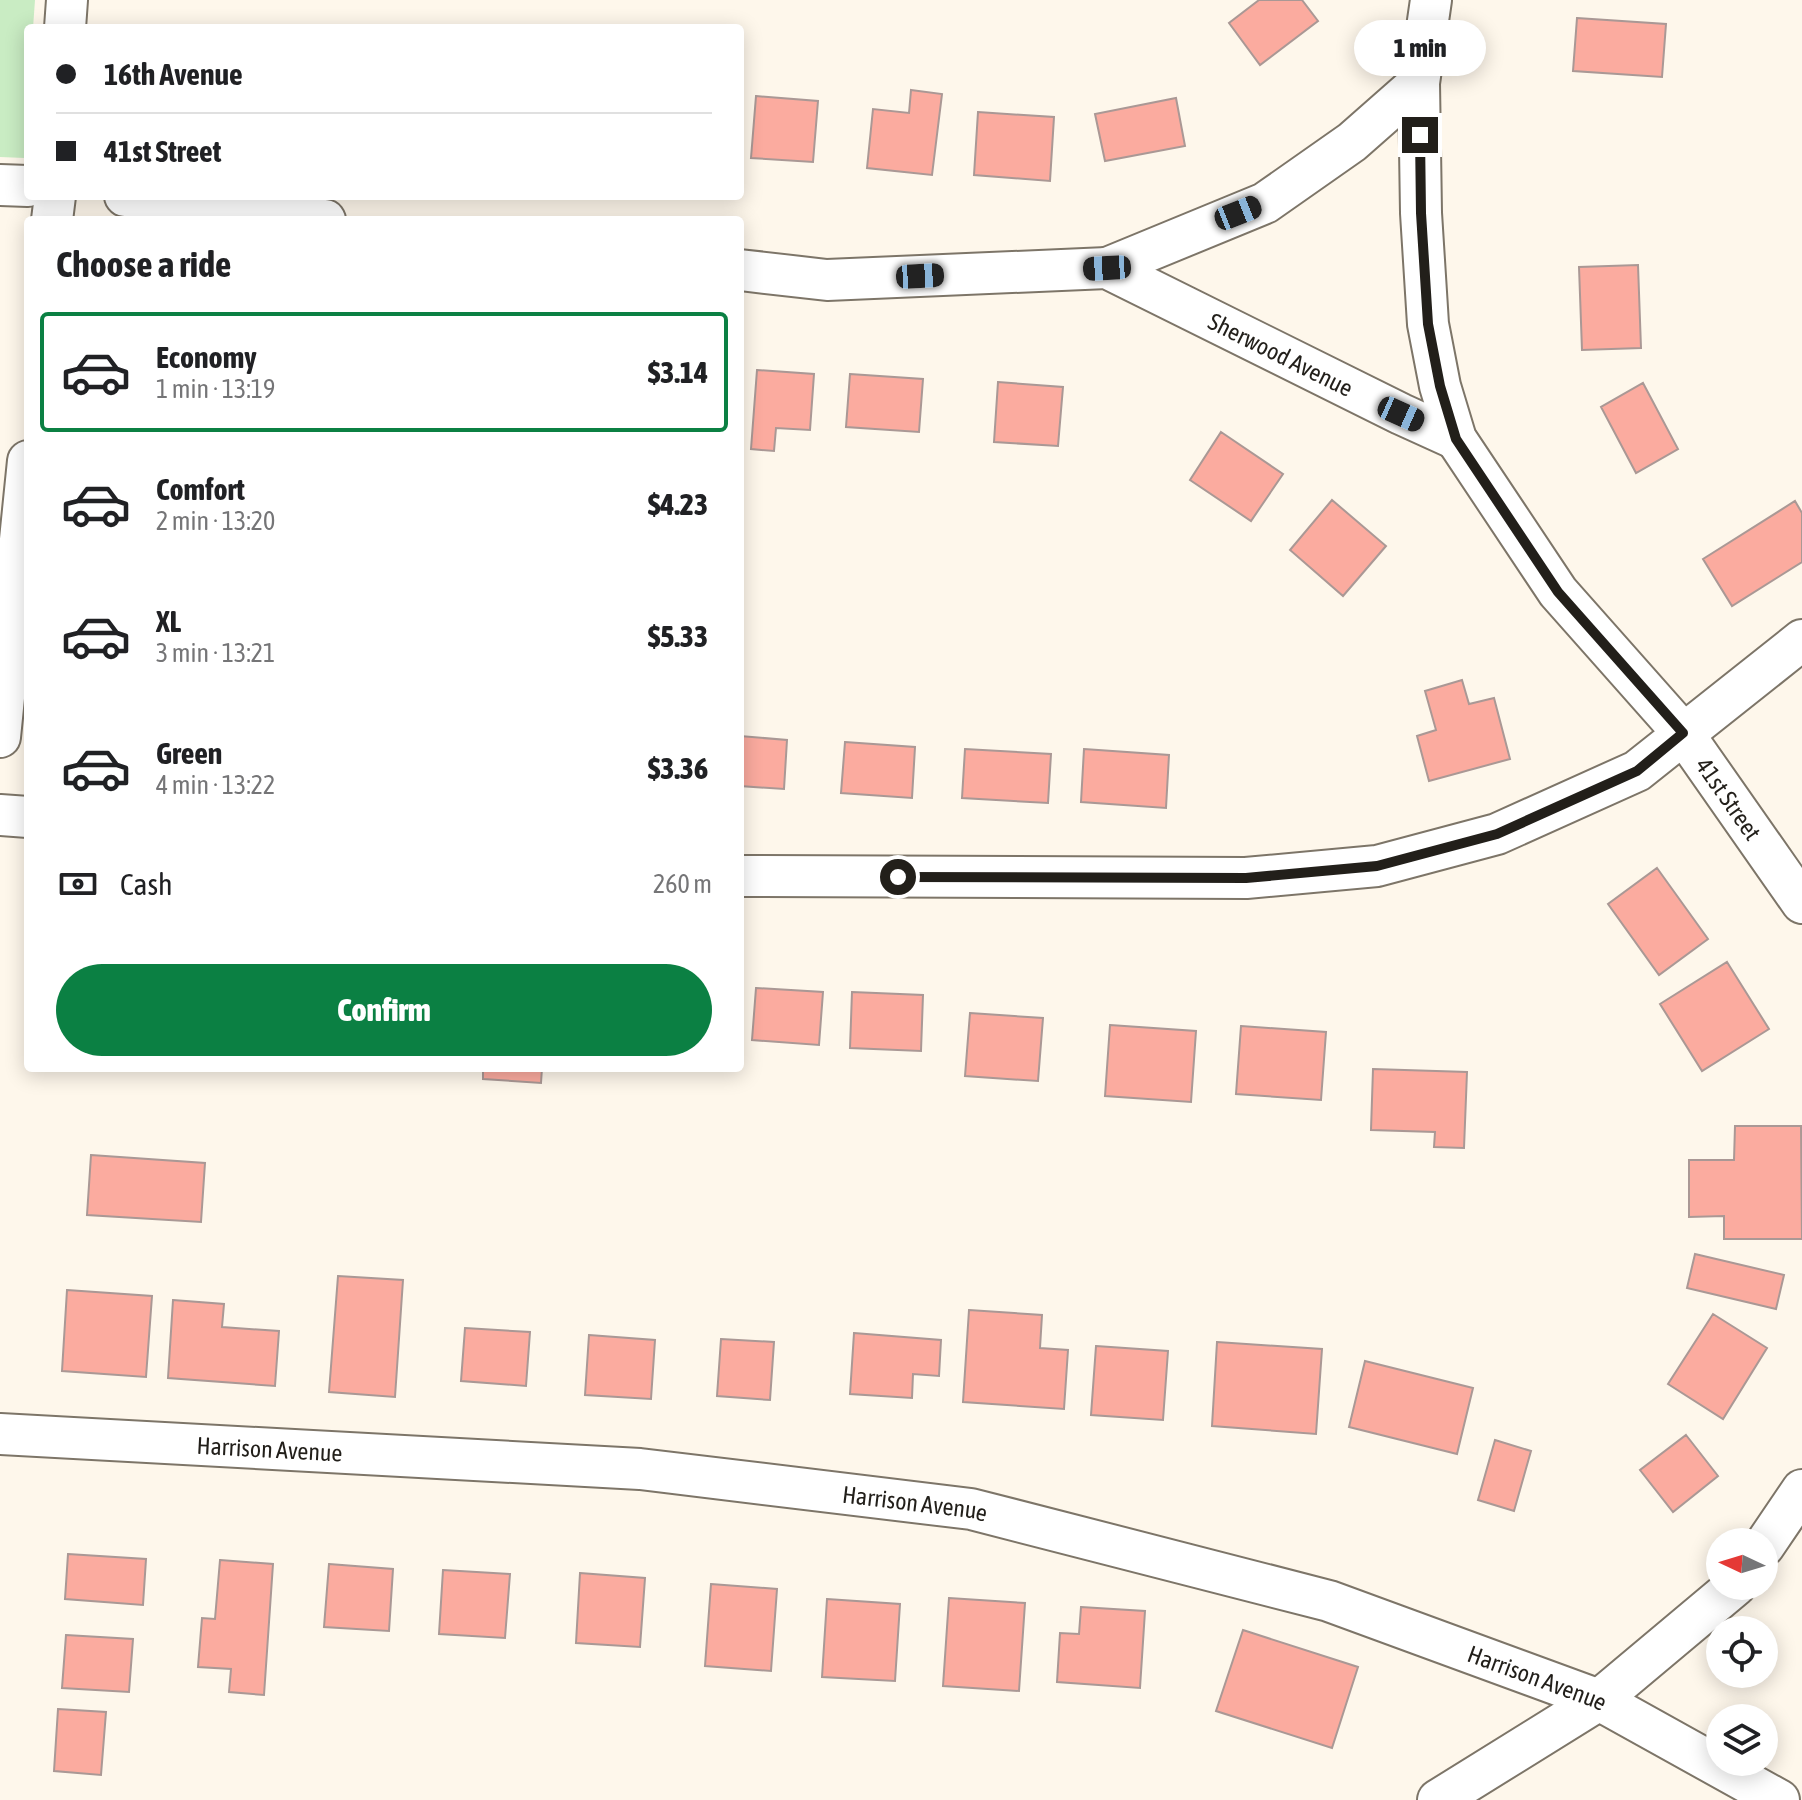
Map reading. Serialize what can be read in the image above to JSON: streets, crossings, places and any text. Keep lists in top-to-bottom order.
{
  "streets": {
    "street": ["Sherwood Avenue", "41st Street", "Harrison Avenue"]
  },
  "crossings": [
    ["Sherwood Avenue", "41st Street"]
  ],
  "north": "left",
  "page": {
    "bubble": "1 min",
    "banner": ["16th Avenue", "41st Street"],
    "heading": "Choose a ride",
    "list": [
      {
        "name": "Economy",
        "note": "1 min · 13:19",
        "value": "$3.14"
      },
      {
        "name": "Comfort",
        "note": "2 min · 13:20",
        "value": "$4.23"
      },
      {
        "name": "XL",
        "note": "3 min · 13:21",
        "value": "$5.33"
      },
      {
        "name": "Green",
        "note": "4 min · 13:22",
        "value": "$3.36"
      }
    ],
    "pay": ["Cash", "260 m"],
    "buttons": "Confirm"
  }
}
